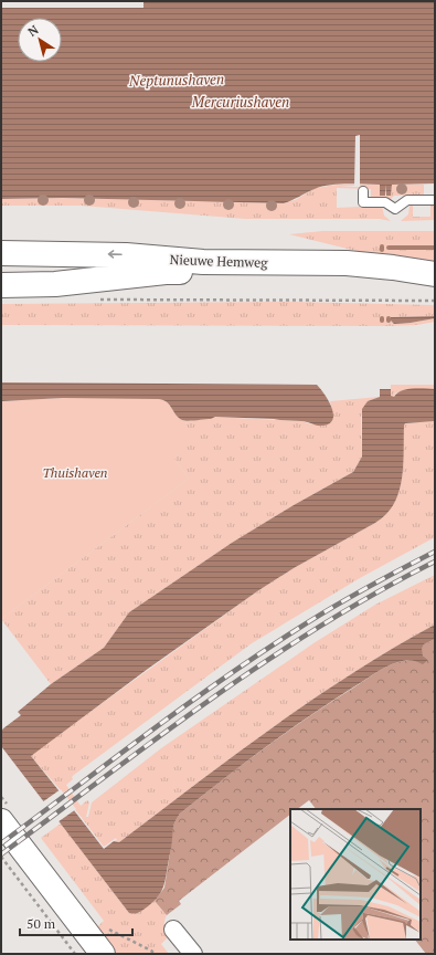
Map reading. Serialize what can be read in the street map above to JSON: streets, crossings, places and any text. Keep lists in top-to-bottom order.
{
  "streets": {
    "main road": ["Nieuwe Hemweg"]
  },
  "water": ["Neptunushaven", "Mercuriushaven"],
  "parks": ["Thuishaven"],
  "scale_bar": "50 m",
  "north": "top left"
}
